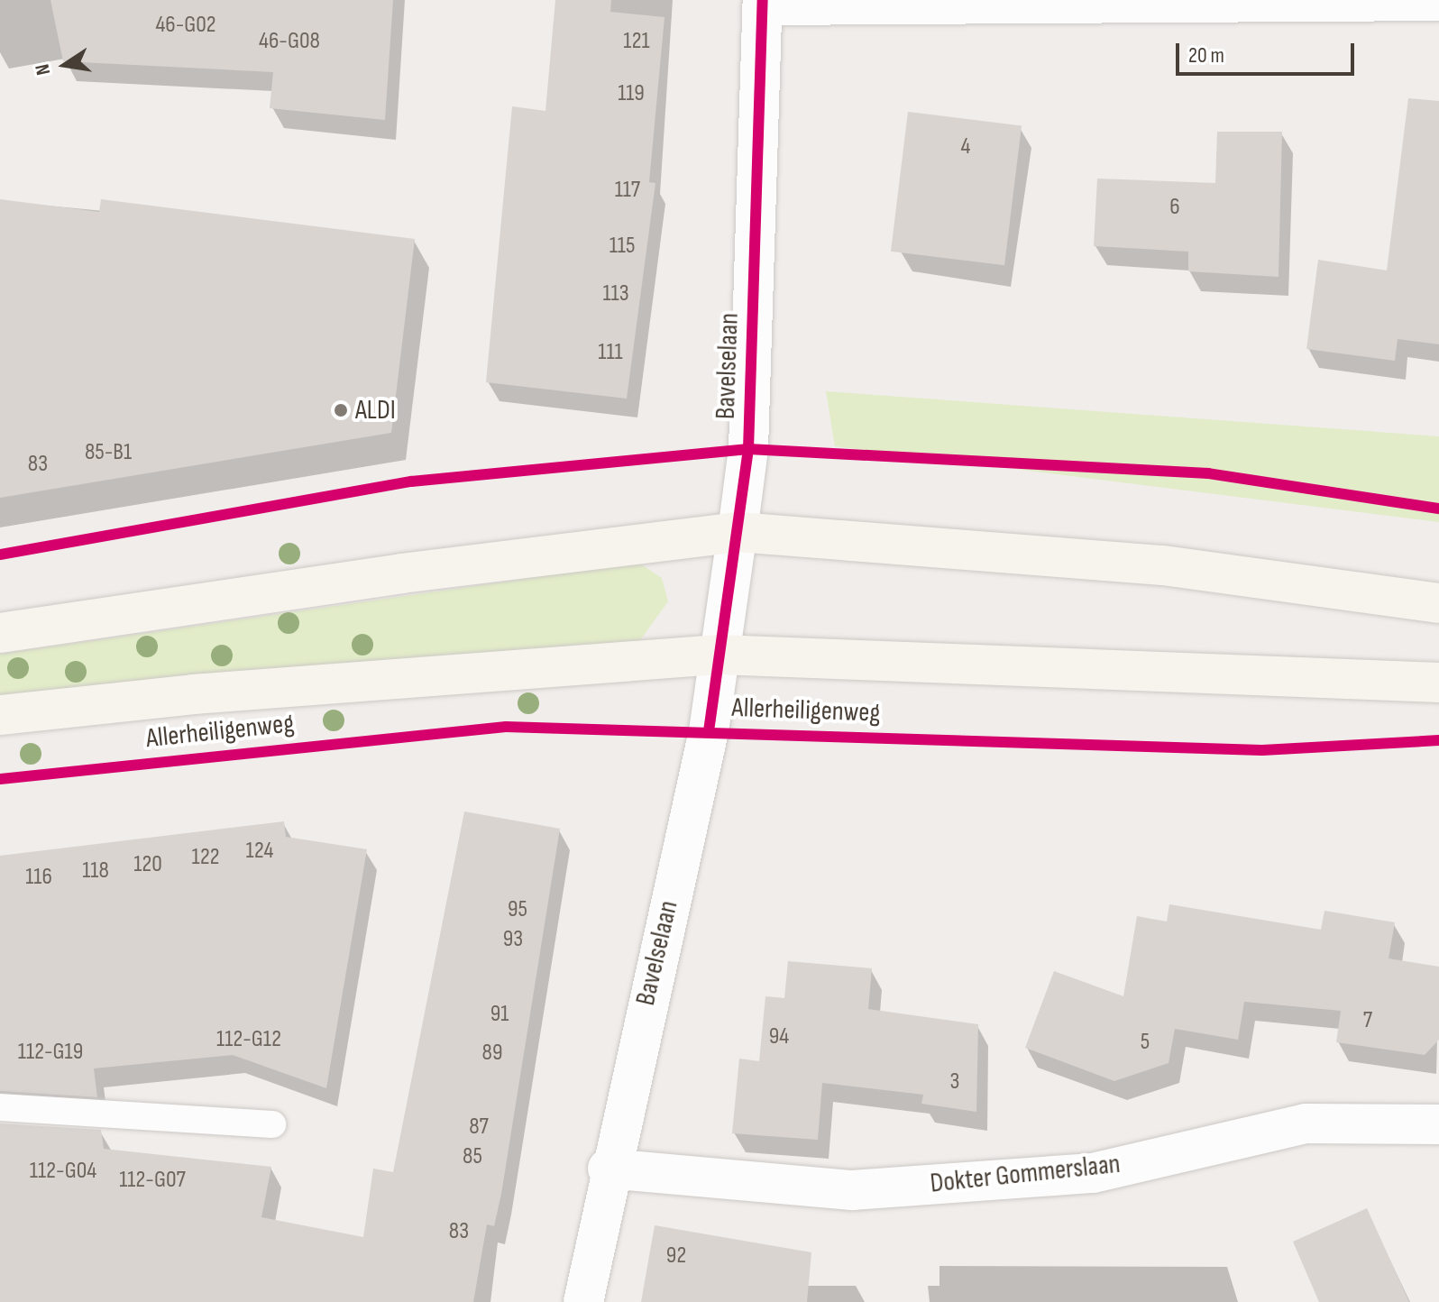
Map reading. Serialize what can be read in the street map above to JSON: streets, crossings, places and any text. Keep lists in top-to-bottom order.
{
  "streets": {
    "main road": ["Allerheiligenweg"],
    "street": ["Bavelselaan", "Dokter Gommerslaan"]
  },
  "crossings": [
    ["Bavelselaan", "Allerheiligenweg"],
    ["Bavelselaan", "Dokter Gommerslaan"]
  ],
  "places": ["ALDI"],
  "house_numbers": [
    "46-G02",
    "46-G08",
    "121",
    "119",
    "4",
    "117",
    "6",
    "115",
    "113",
    "111",
    "85-B1",
    "83",
    "124",
    "122",
    "120",
    "118",
    "116",
    "95",
    "93",
    "91",
    "7",
    "94",
    "112-G12",
    "5",
    "112-G19",
    "89",
    "3",
    "87",
    "85",
    "112-G04",
    "112-G07",
    "83",
    "92"
  ],
  "scale_bar": "20 m",
  "north": "left"
}
